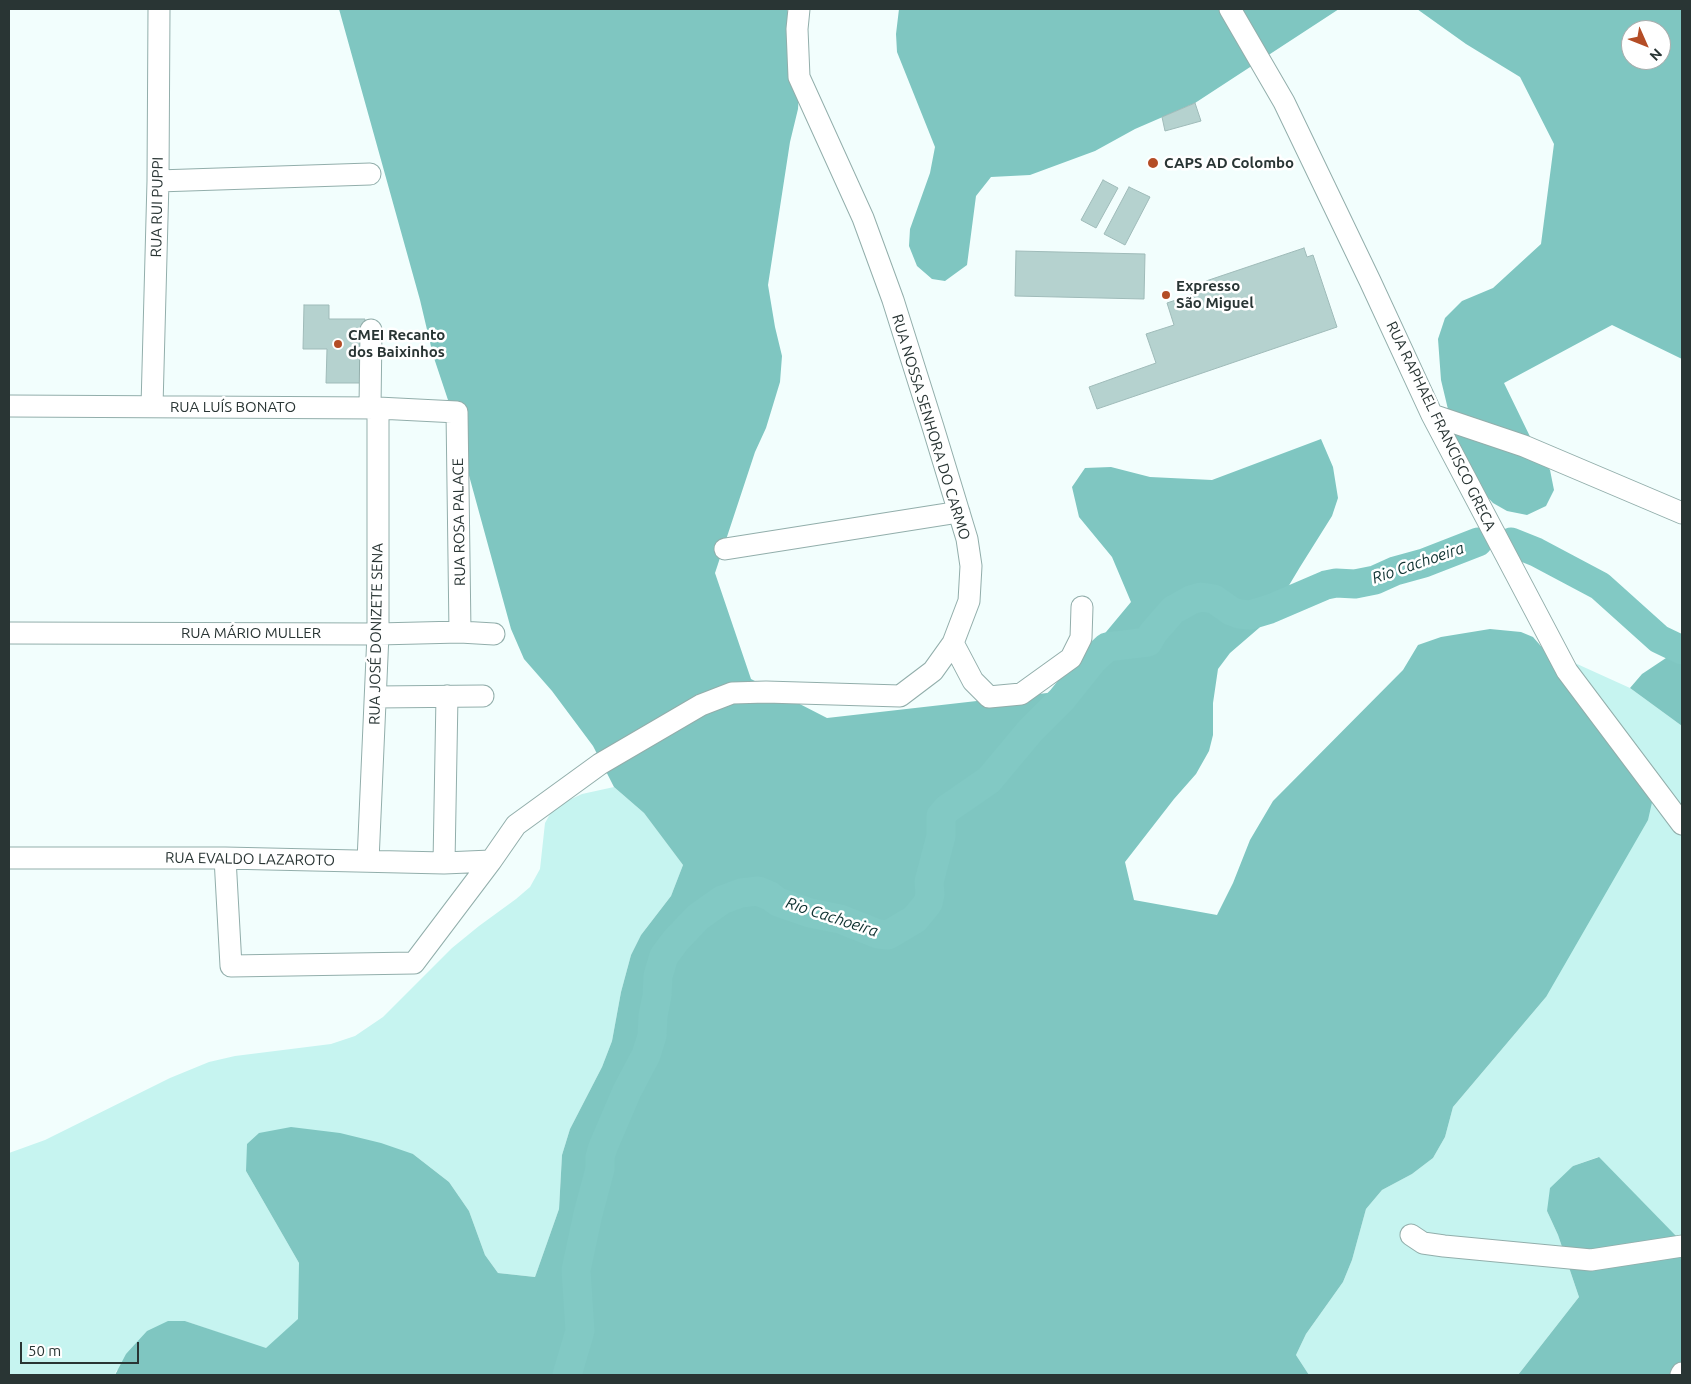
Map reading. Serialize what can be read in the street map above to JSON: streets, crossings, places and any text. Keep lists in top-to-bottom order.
{
  "streets": {
    "street": [
      "RUA RUI PUPPI",
      "RUA LUÍS BONATO",
      "RUA RAPHAEL FRANCISCO GRECA",
      "RUA NOSSA SENHORA DO CARMO",
      "RUA ROSA PALACE",
      "RUA MÁRIO MULLER",
      "RUA JOSÉ DONIZETE SENA",
      "RUA EVALDO LAZAROTO"
    ]
  },
  "crossings": [
    ["RUA RUI PUPPI", "RUA LUÍS BONATO"],
    ["RUA LUÍS BONATO", "RUA ROSA PALACE"],
    ["RUA LUÍS BONATO", "RUA JOSÉ DONIZETE SENA"],
    ["RUA NOSSA SENHORA DO CARMO", "RUA EVALDO LAZAROTO"],
    ["RUA ROSA PALACE", "RUA MÁRIO MULLER"],
    ["RUA MÁRIO MULLER", "RUA JOSÉ DONIZETE SENA"],
    ["RUA JOSÉ DONIZETE SENA", "RUA EVALDO LAZAROTO"]
  ],
  "water": ["Rio Cachoeira"],
  "places": ["CAPS AD Colombo", "Expresso São Miguel", "CMEI Recanto dos Baixinhos"],
  "scale_bar": "50 m",
  "north": "bottom right"
}
